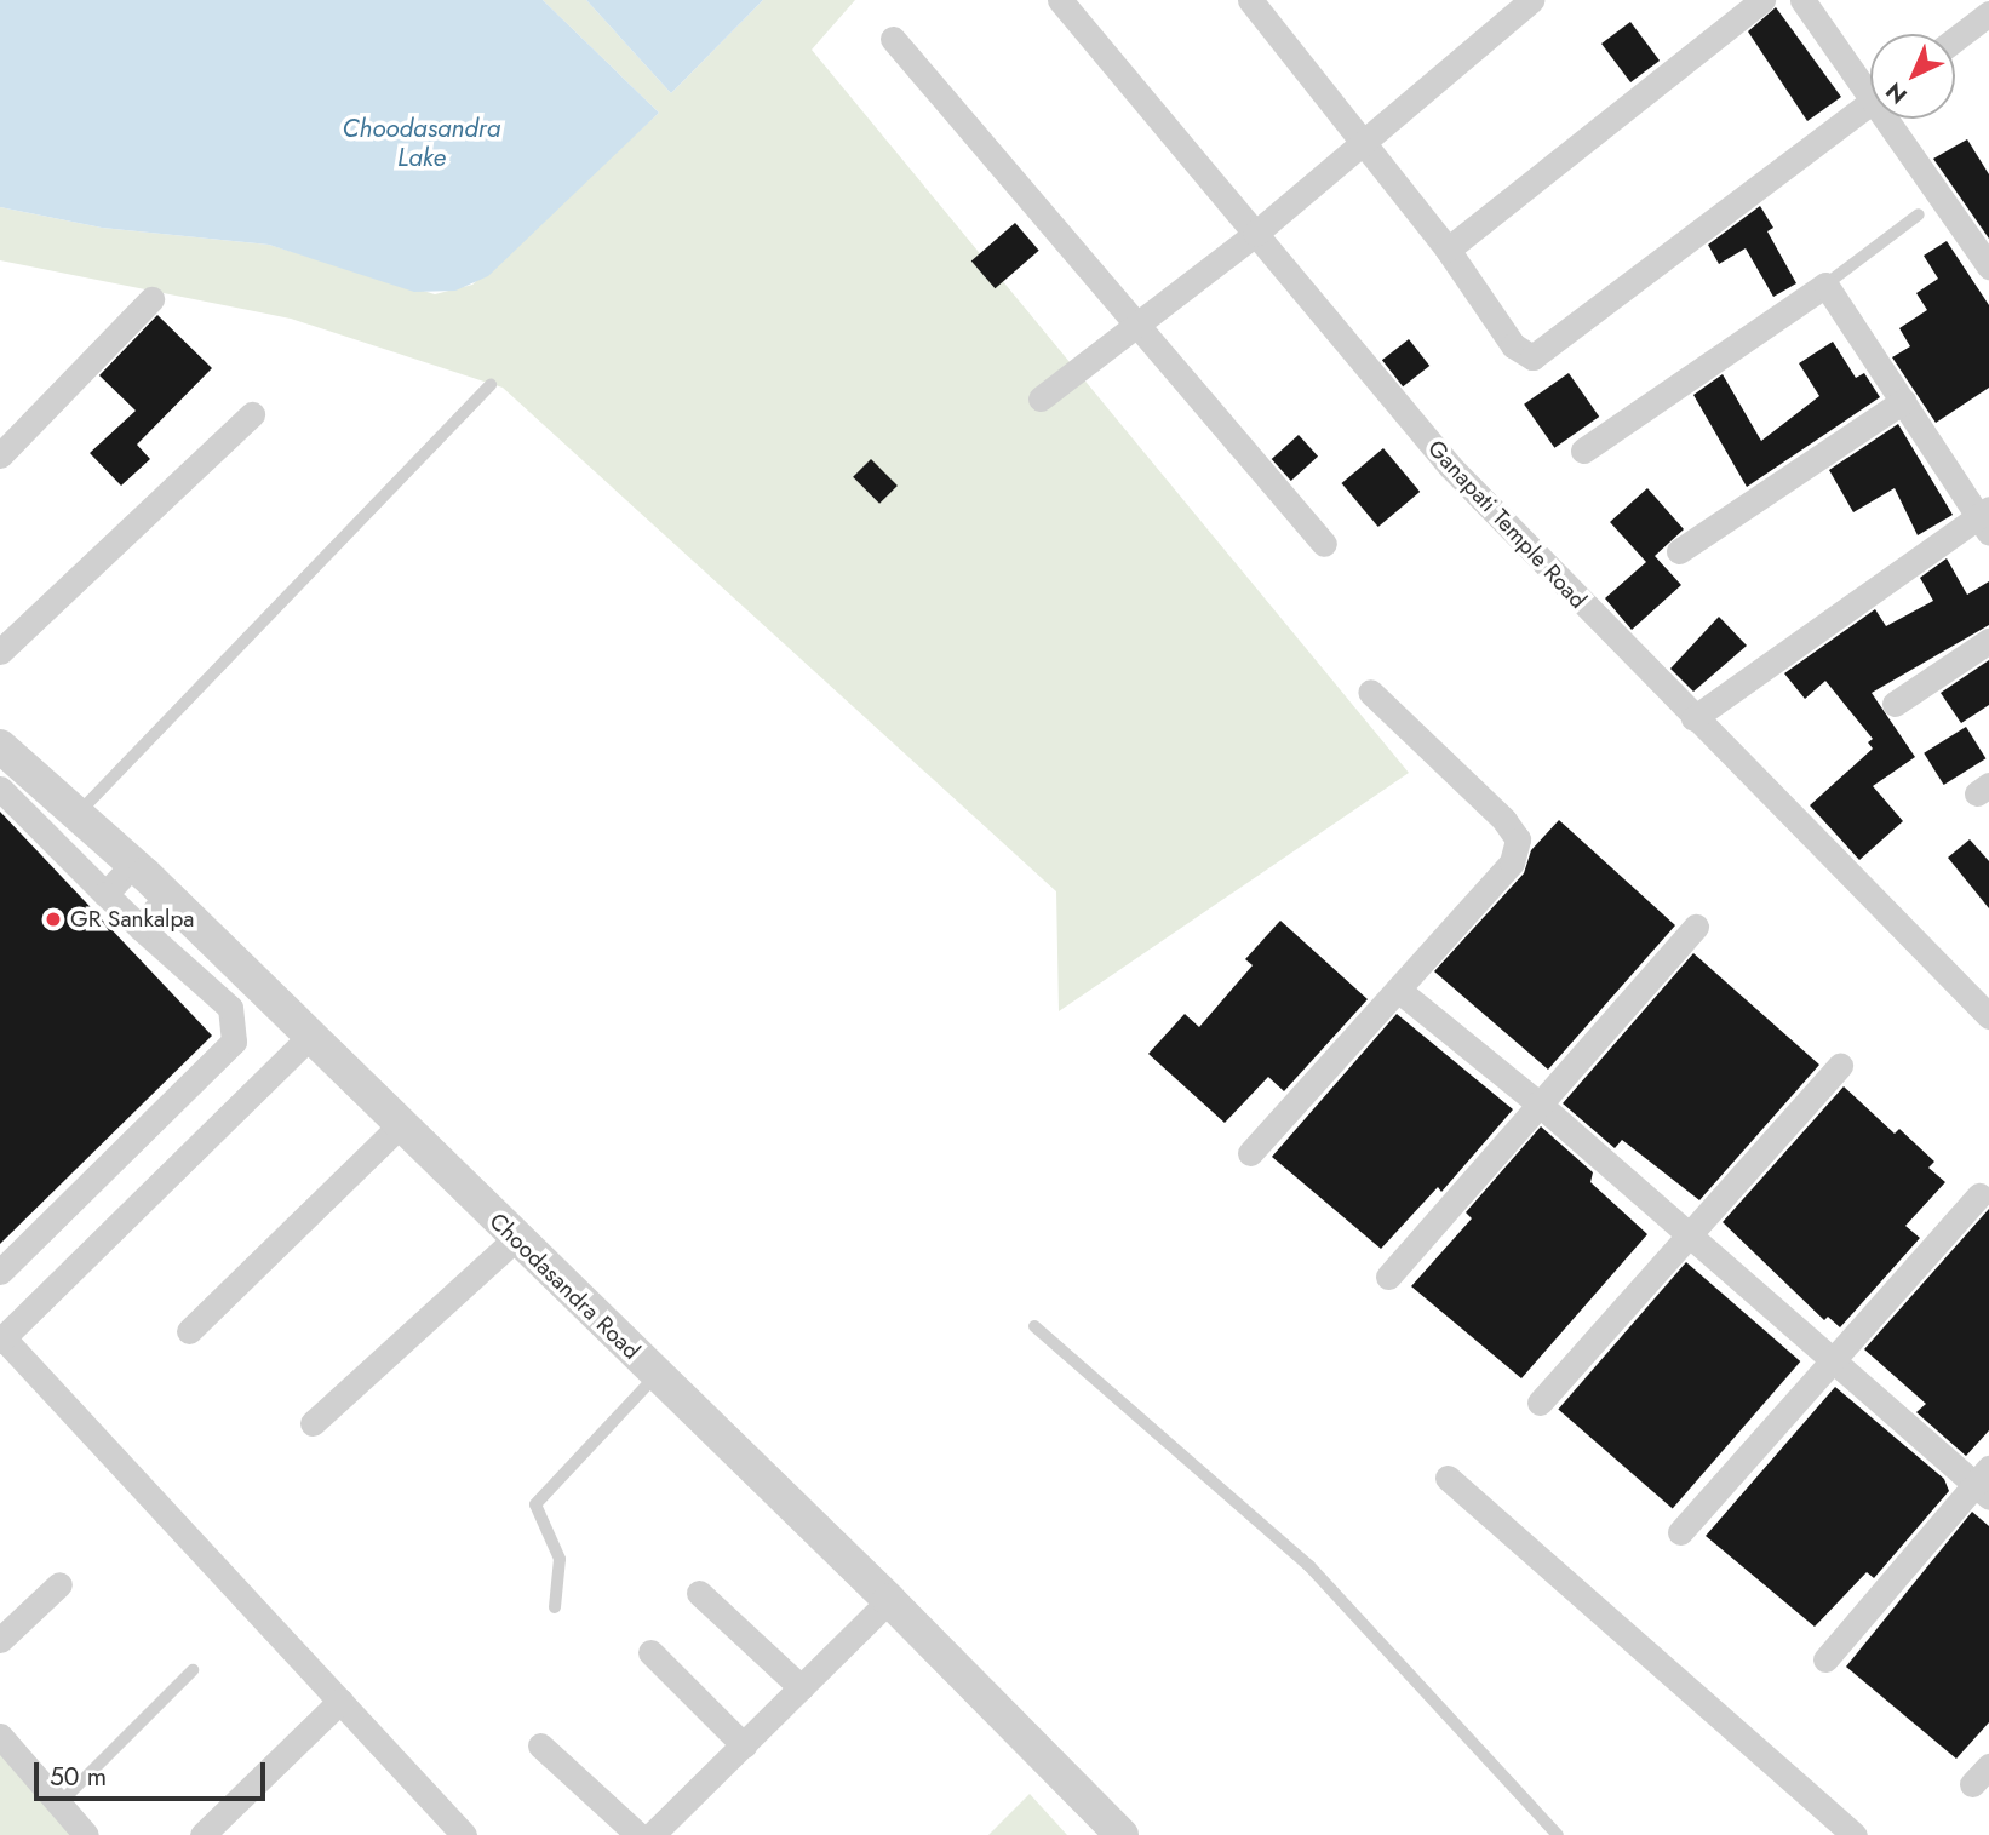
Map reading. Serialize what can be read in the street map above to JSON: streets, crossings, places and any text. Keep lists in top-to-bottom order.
{
  "streets": {
    "street": ["Ganapati Temple Road", "Choodasandra Road"]
  },
  "water": ["Choodasandra Lake"],
  "places": ["GR Sankalpa"],
  "scale_bar": "50 m",
  "north": "bottom left"
}
